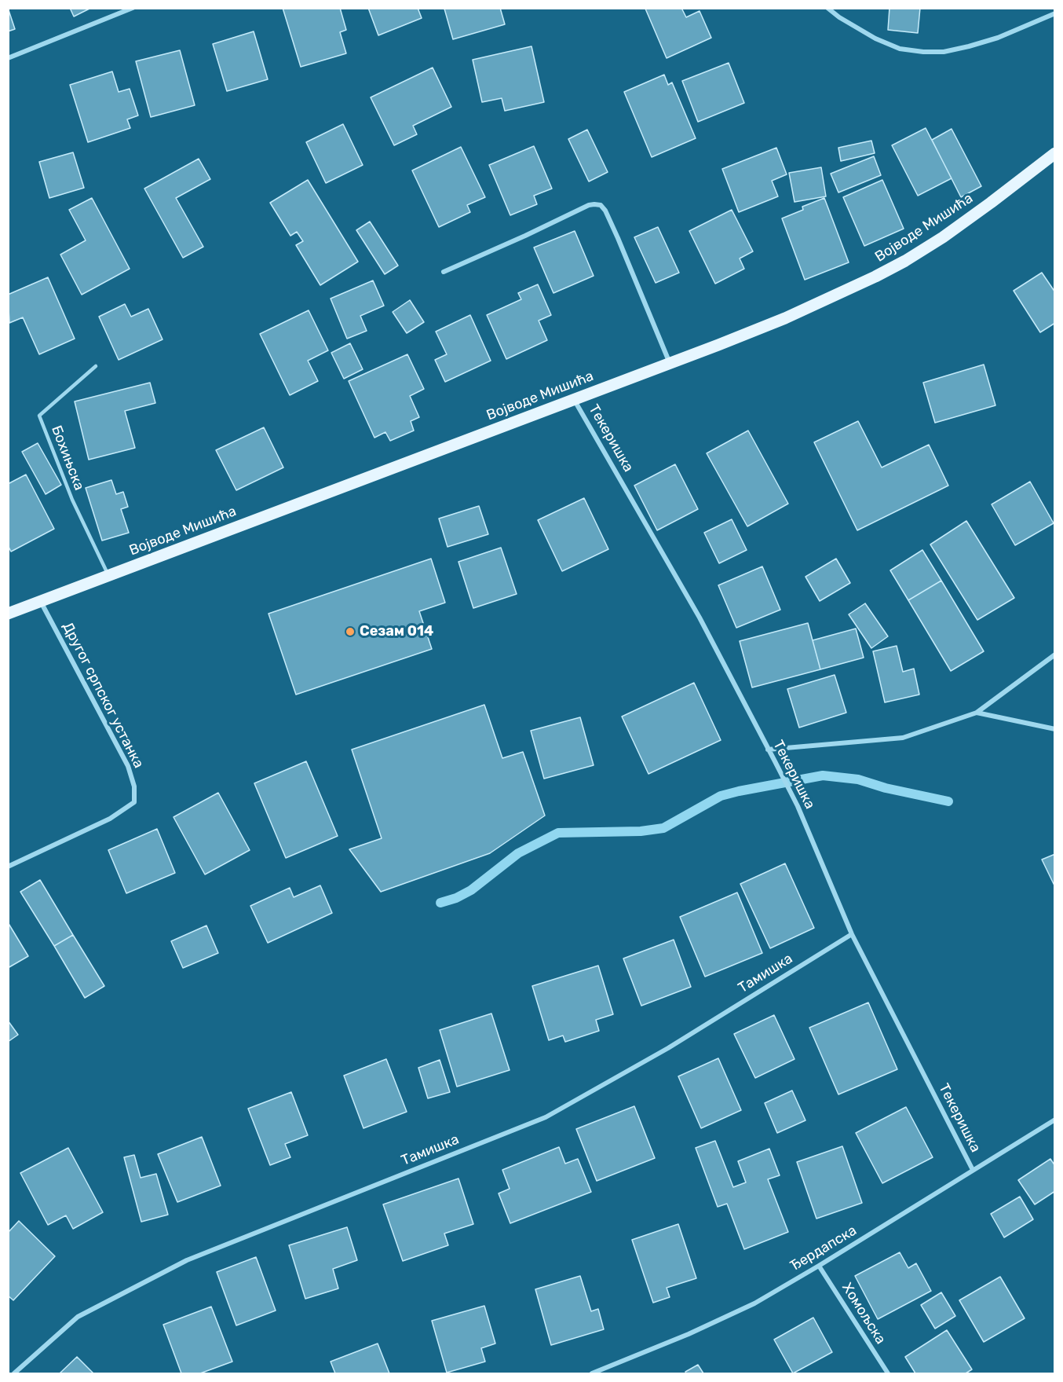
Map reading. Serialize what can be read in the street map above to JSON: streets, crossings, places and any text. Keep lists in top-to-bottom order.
{
  "streets": {
    "main road": ["Војводе Мишића"],
    "street": [
      "Текеришка",
      "Другог српског устанка",
      "Тамишка",
      "Ђердапска",
      "Хомољска"
    ],
    "lane": ["Бохињска"]
  },
  "crossings": [
    ["Војводе Мишића", "Текеришка"],
    ["Војводе Мишића", "Бохињска"],
    ["Војводе Мишића", "Другог српског устанка"],
    ["Текеришка", "Тамишка"],
    ["Текеришка", "Ђердапска"],
    ["Ђердапска", "Хомољска"]
  ],
  "places": ["Сезам 014"]
}
